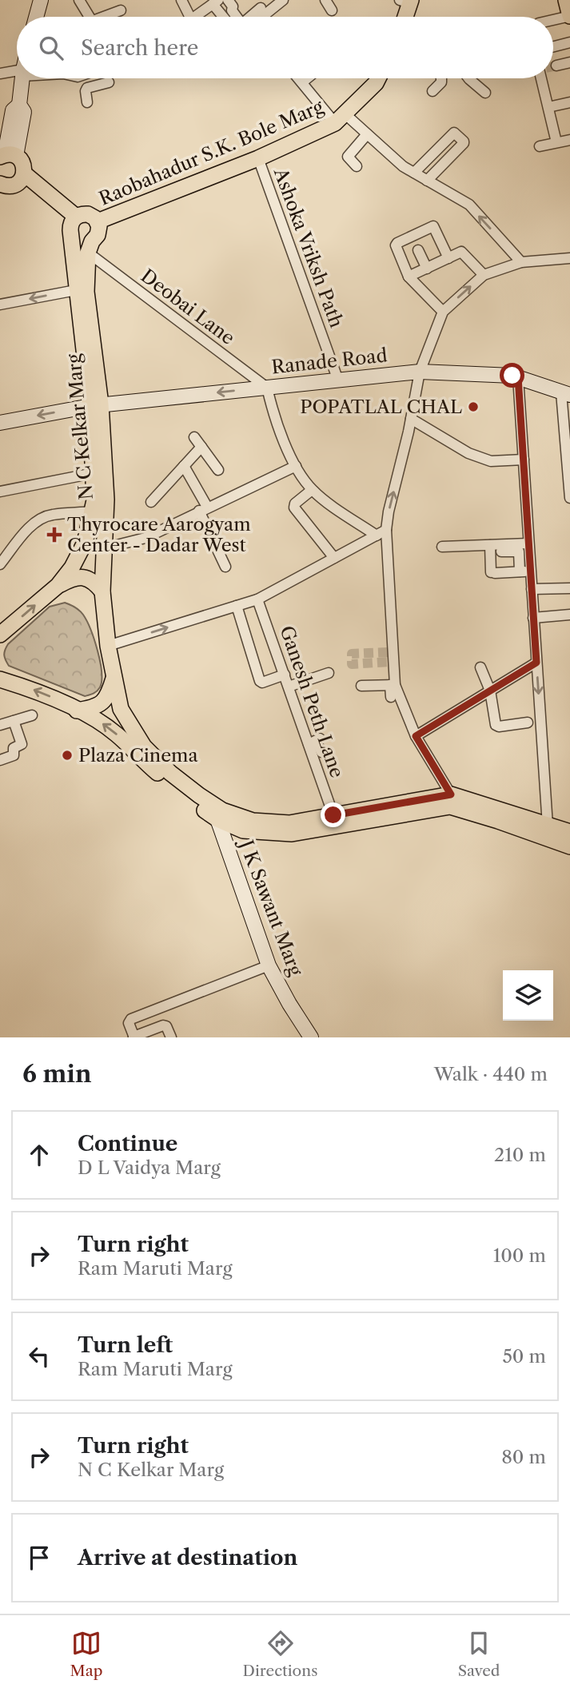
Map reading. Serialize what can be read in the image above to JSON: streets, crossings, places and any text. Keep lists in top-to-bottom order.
{
  "streets": {
    "main road": ["Raobahadur S.K. Bole Marg", "N C Kelkar Marg"],
    "street": [
      "Ashoka Vriksh Path",
      "Deobai Lane",
      "Ranade Road",
      "Ganesh Peth Lane",
      "J K Sawant Marg"
    ]
  },
  "crossings": [
    ["Raobahadur S.K. Bole Marg", "Ashoka Vriksh Path"],
    ["Raobahadur S.K. Bole Marg", "N C Kelkar Marg"],
    ["Ashoka Vriksh Path", "Ranade Road"],
    ["Deobai Lane", "Ranade Road"],
    ["Deobai Lane", "N C Kelkar Marg"],
    ["Ranade Road", "N C Kelkar Marg"],
    ["N C Kelkar Marg", "Ganesh Peth Lane"]
  ],
  "places": {
    "other": ["POPATLAL CHAL", "Plaza Cinema"],
    "health": ["Thyrocare Aarogyam Center - Dadar West"]
  },
  "page": {
    "search": "Search here",
    "heading": ["6 min", "Walk · 440 m"],
    "list": [
      ["Continue", "D L Vaidya Marg", "210 m"],
      ["Turn right", "Ram Maruti Marg", "100 m"],
      ["Turn left", "Ram Maruti Marg", "50 m"],
      ["Turn right", "N C Kelkar Marg", "80 m"],
      "Arrive at destination"
    ],
    "nav": ["Map", "Directions", "Saved"]
  }
}
